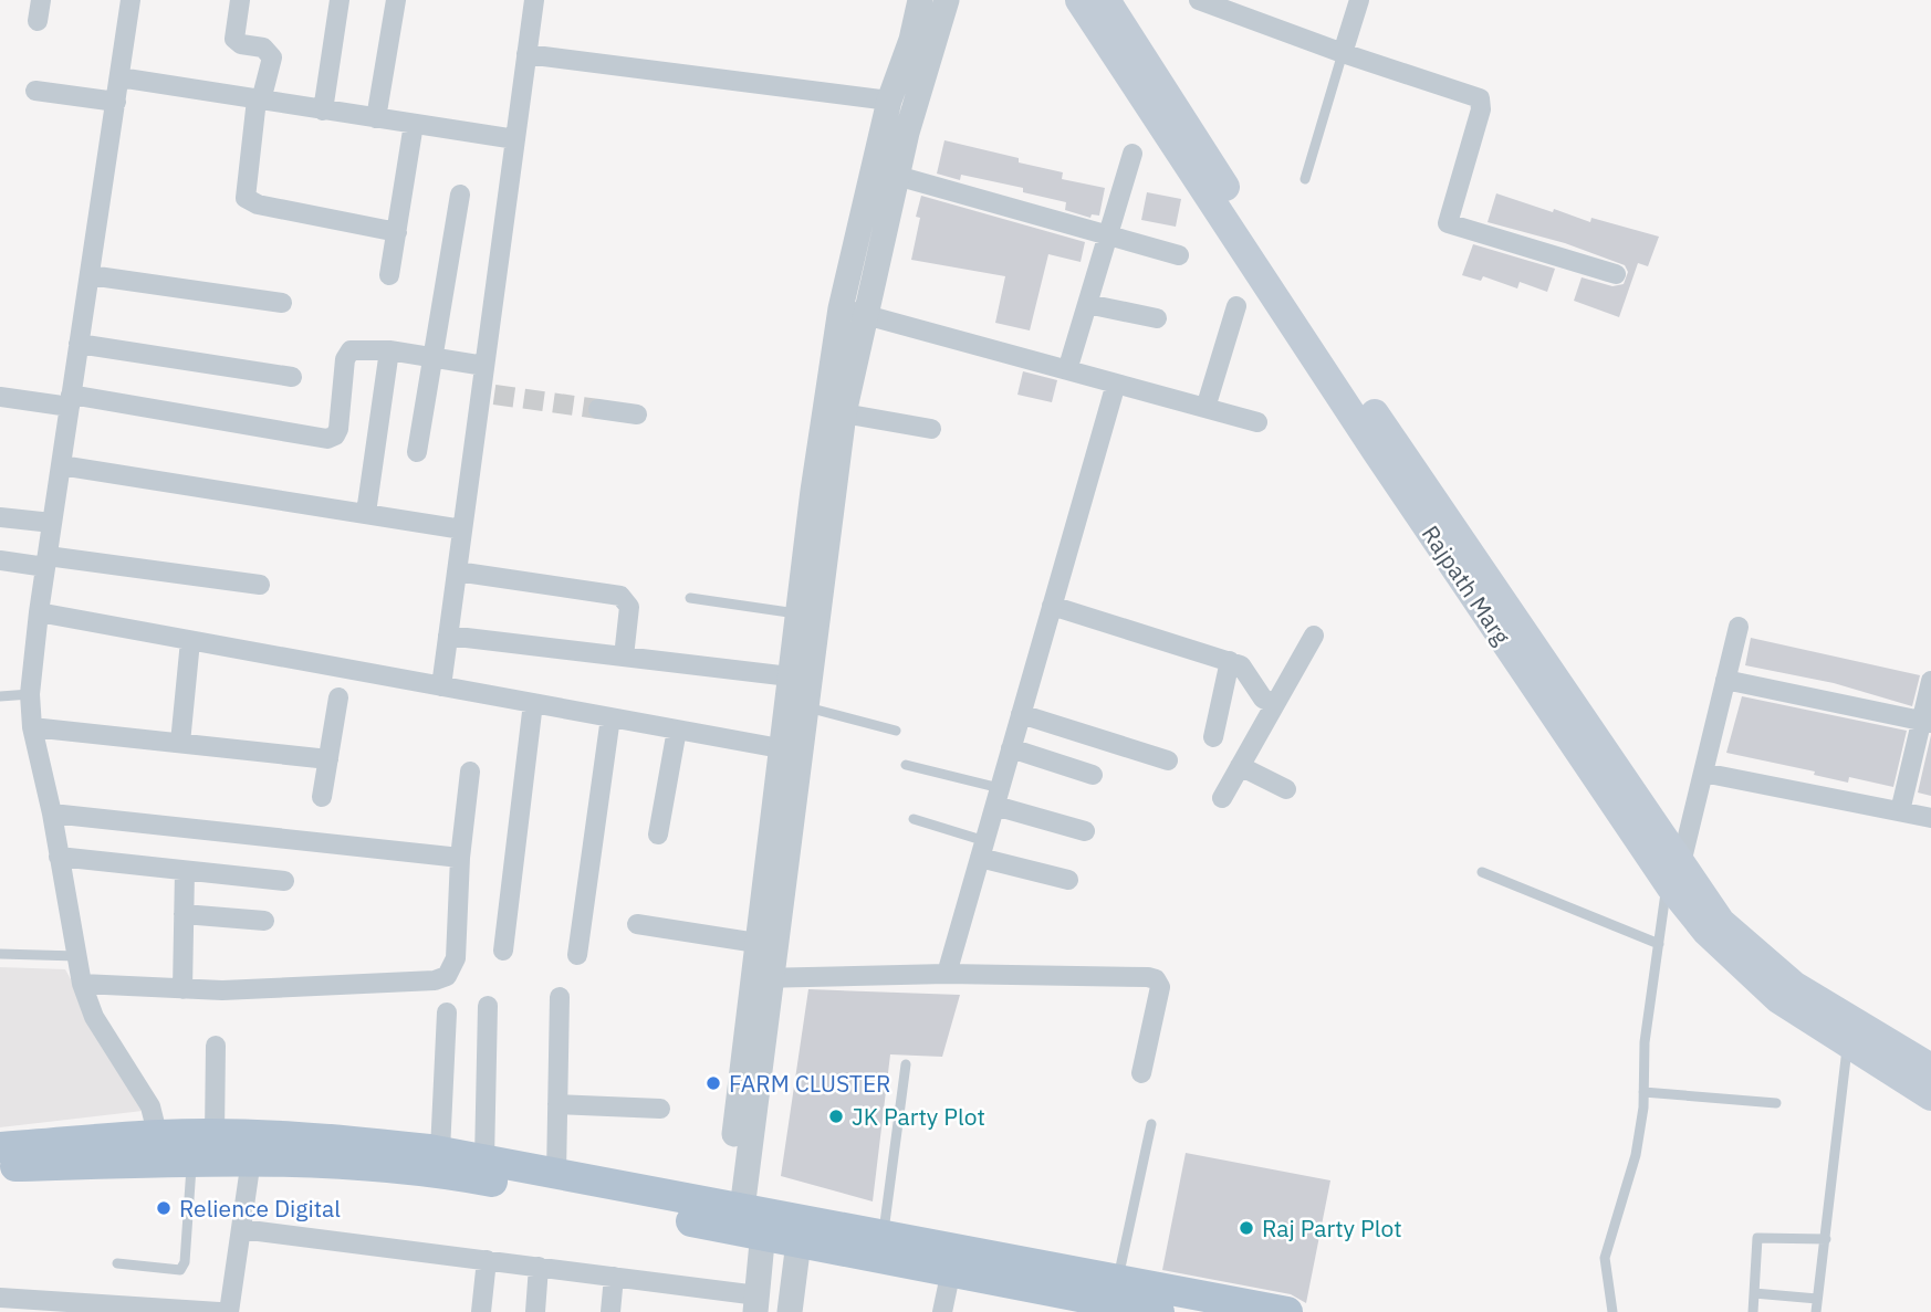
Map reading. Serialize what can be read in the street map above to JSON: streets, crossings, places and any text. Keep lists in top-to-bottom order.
{
  "streets": {
    "main road": ["Rajpath Marg"]
  },
  "places": [
    "FARM CLUSTER",
    "JK Party Plot",
    "Relience Digital",
    "Raj Party Plot"
  ]
}
